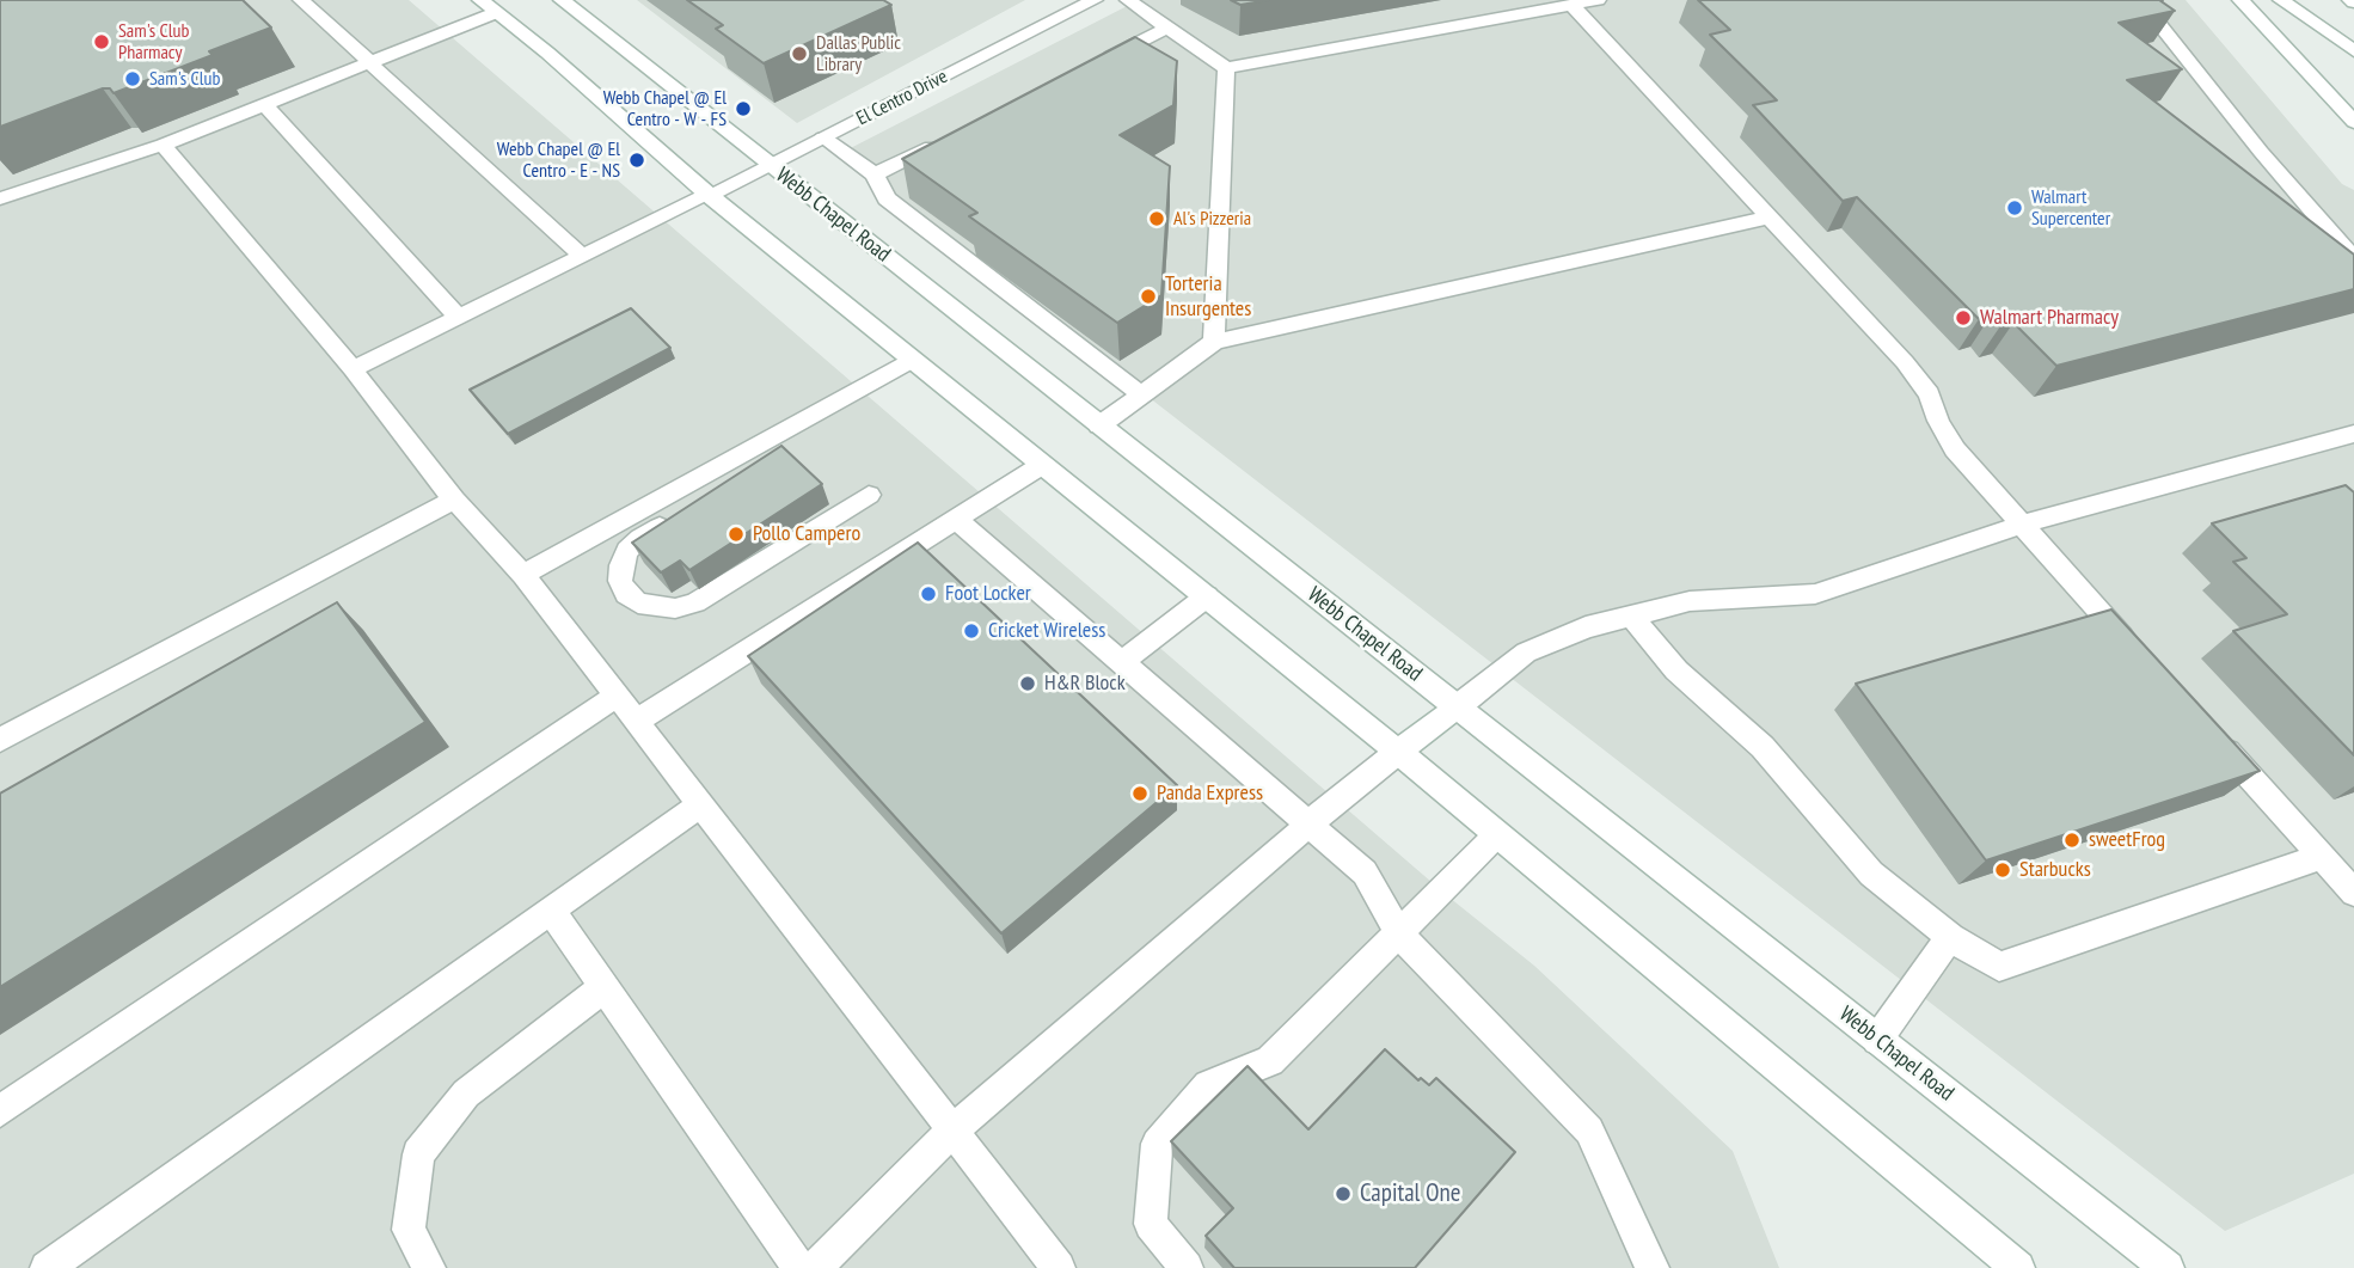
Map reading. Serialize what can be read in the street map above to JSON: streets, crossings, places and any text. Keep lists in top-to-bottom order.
{
  "streets": {
    "main road": ["El Centro Drive", "Webb Chapel Road"]
  },
  "crossings": [
    ["El Centro Drive", "Webb Chapel Road"]
  ],
  "places": [
    "Sam's Club Pharmacy",
    "Dallas Public Library",
    "Sam's Club",
    "Webb Chapel @ El Centro - W - FS",
    "Webb Chapel @ El Centro - E - NS",
    "Walmart Supercenter",
    "Al's Pizzeria",
    "Torteria Insurgentes",
    "Walmart Pharmacy",
    "Pollo Campero",
    "Foot Locker",
    "Cricket Wireless",
    "H&R Block",
    "Panda Express",
    "sweetFrog",
    "Starbucks",
    "Capital One"
  ]
}
